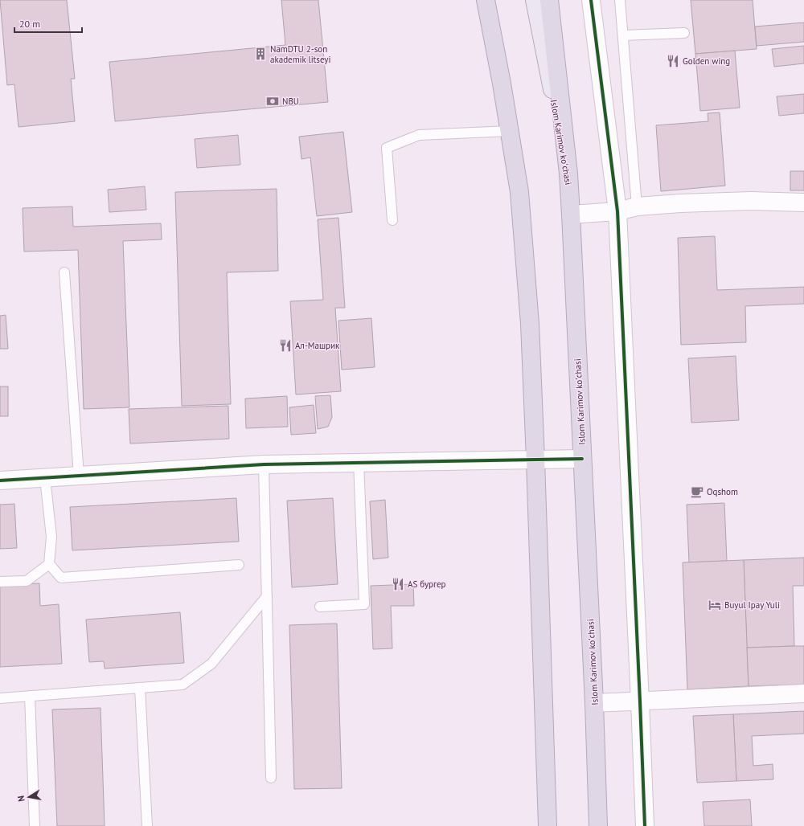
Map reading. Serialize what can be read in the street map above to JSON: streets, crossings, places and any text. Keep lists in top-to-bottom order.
{
  "streets": {
    "highway": ["Islom Karimov koʻchasi"]
  },
  "places": {
    "building": ["NamDTU 2-son akademik litseyi"],
    "restaurant": ["Golden wing", "Ал-Машрик", "AS бургер"],
    "bank": ["NBU"],
    "cafe": ["Oqshom"],
    "hotel": ["Buyul Ipay Yuli"]
  },
  "scale_bar": "20 m",
  "north": "left"
}
